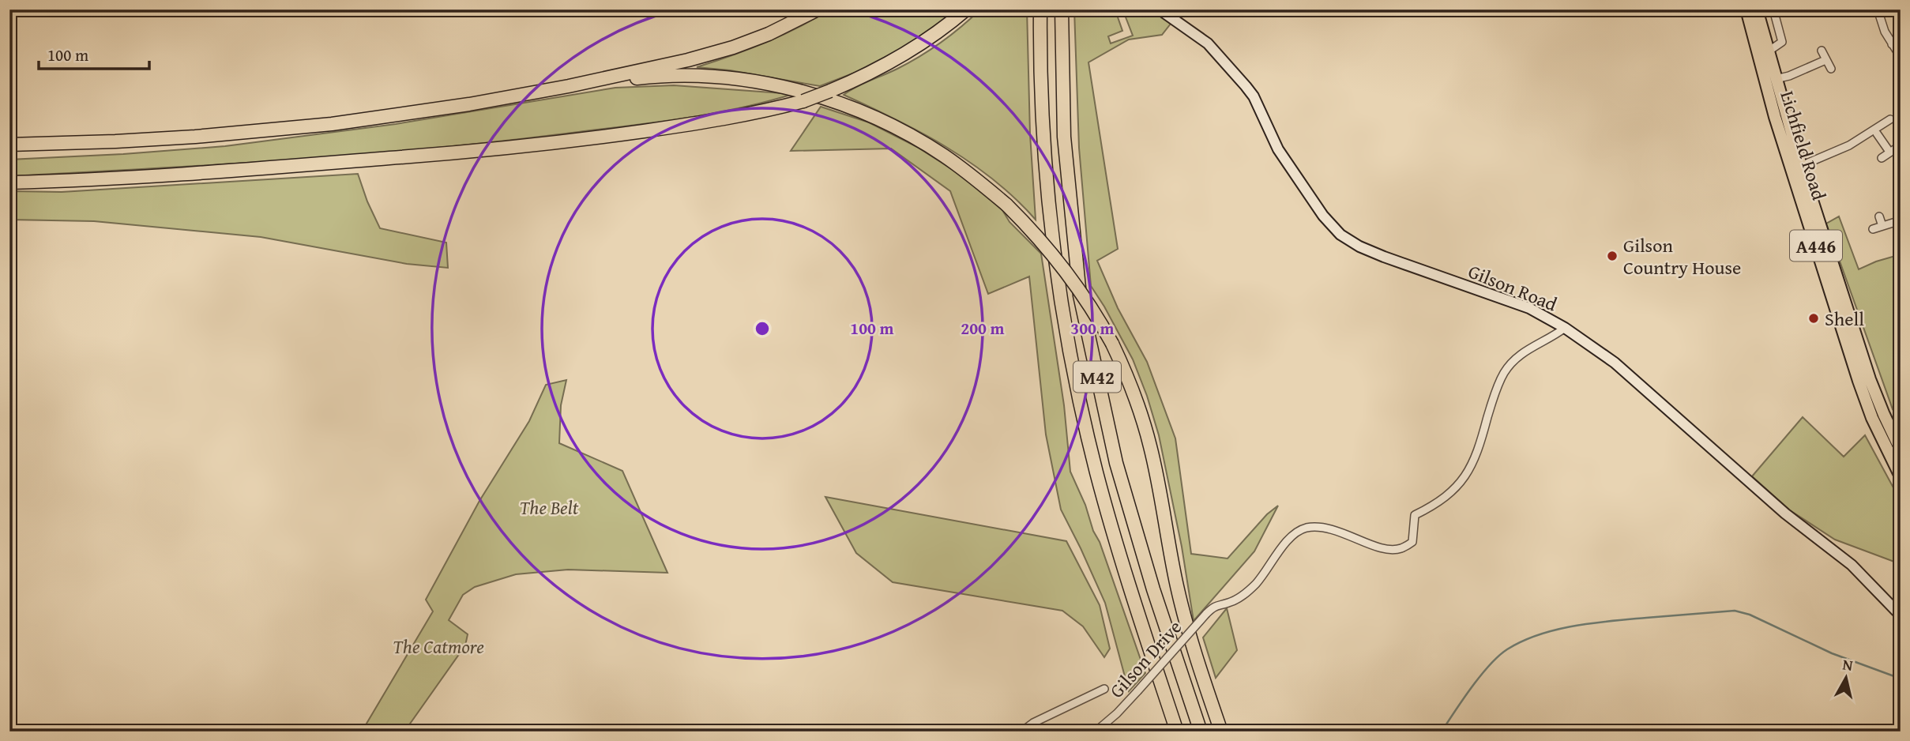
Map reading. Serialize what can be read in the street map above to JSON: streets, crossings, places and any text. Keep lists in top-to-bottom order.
{
  "streets": {
    "highway": ["Lichfield Road", "A446", "M42"],
    "main road": ["Gilson Road"],
    "street": ["Gilson Drive"]
  },
  "crossings": [
    ["Gilson Road", "Gilson Drive"]
  ],
  "parks": ["The Belt", "The Catmore"],
  "places": ["Gilson Country House", "Shell"],
  "scale_bar": "100 m",
  "north": "top",
  "rings": ["100 m", "200 m", "300 m"]
}
